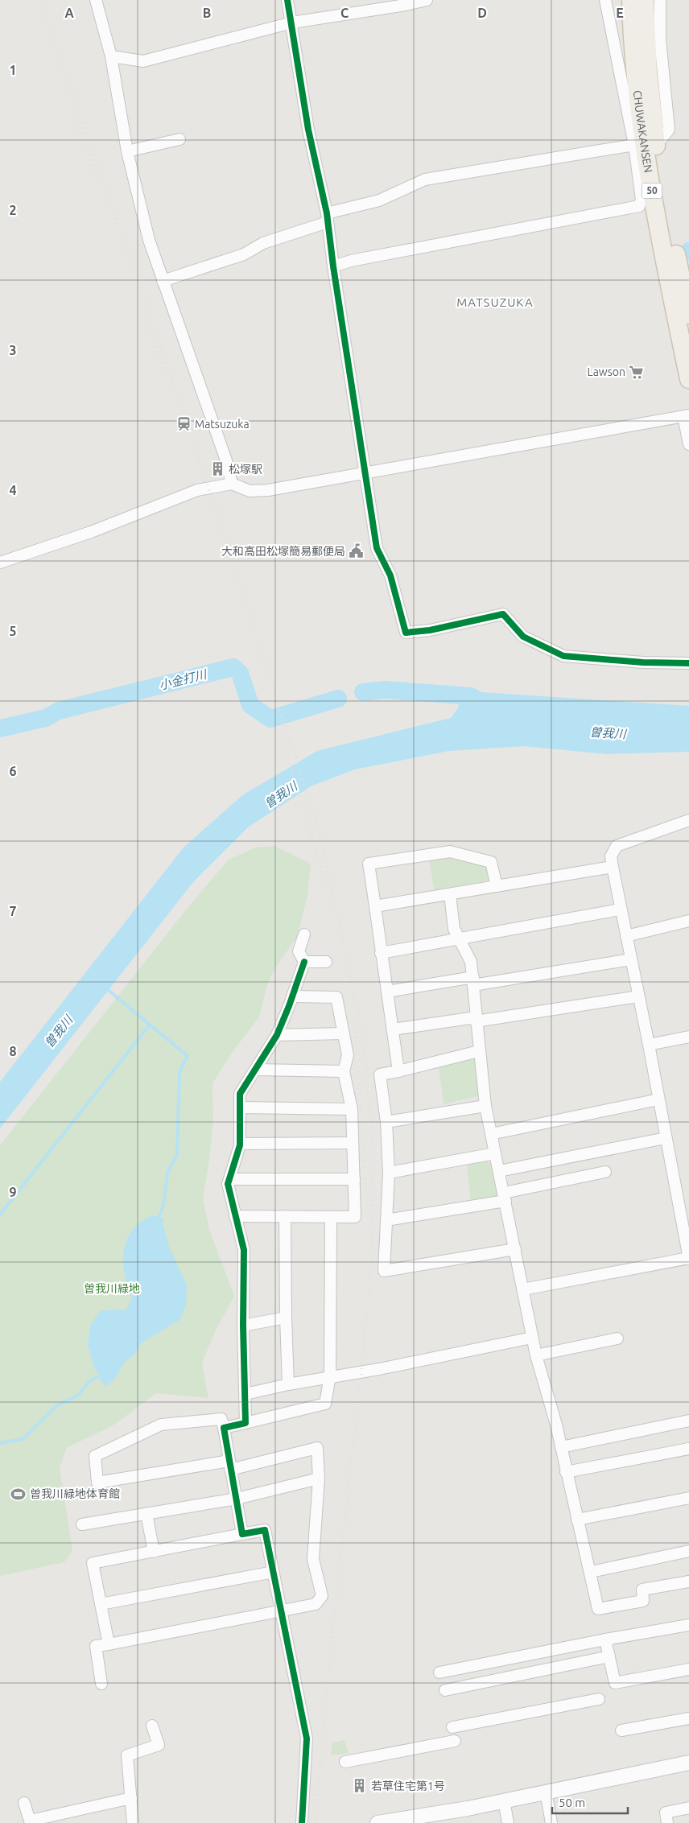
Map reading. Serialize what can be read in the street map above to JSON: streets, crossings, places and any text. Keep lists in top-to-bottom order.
{
  "streets": {
    "main road": ["CHUWAKANSEN", "50"]
  },
  "districts": ["MATSUZUKA"],
  "water": ["小金打川", "曽我川"],
  "parks": ["曽我川緑地"],
  "places": {
    "supermarket": ["Lawson"],
    "station": ["Matsuzuka"],
    "building": ["松塚駅", "若草住宅第1号"],
    "public building": ["大和高田松塚簡易郵便局"],
    "sports": ["曽我川緑地体育館"]
  },
  "scale_bar": "50 m",
  "grid": {
    "columns": [
      "A",
      "B",
      "C",
      "D",
      "E"
    ],
    "rows": [
      "1",
      "2",
      "3",
      "4",
      "5",
      "6",
      "7",
      "8",
      "9"
    ]
  }
}
